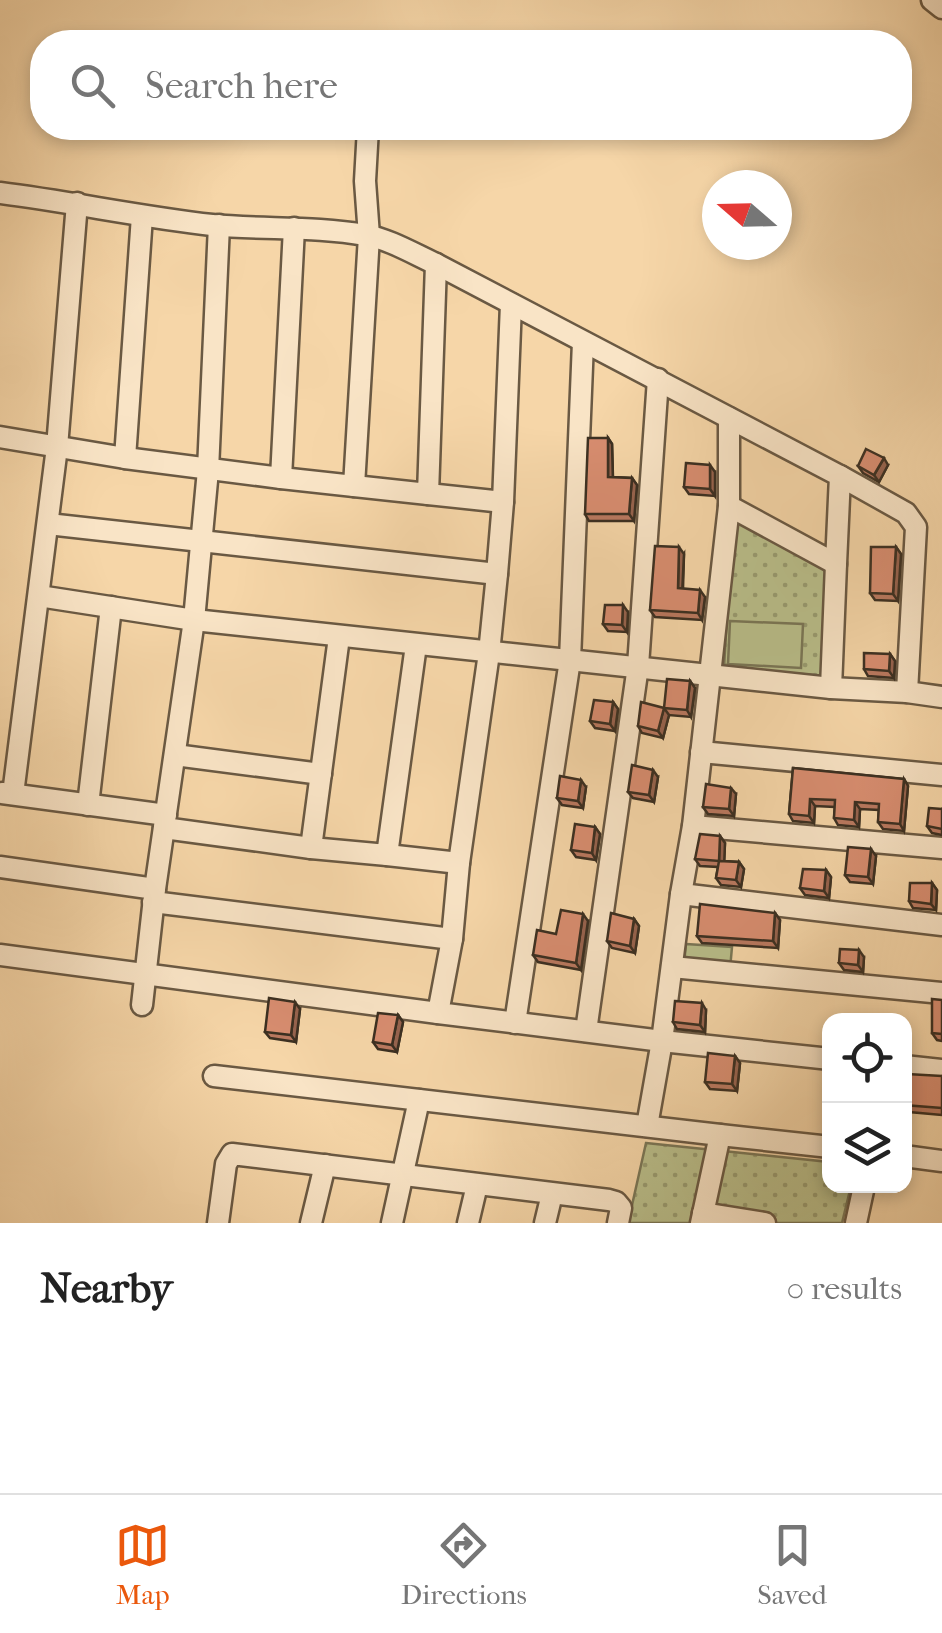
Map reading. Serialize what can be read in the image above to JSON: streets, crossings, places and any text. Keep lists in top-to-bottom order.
{
  "north": "left",
  "page": {
    "search": "Search here",
    "heading": ["Nearby", "0 results"],
    "nav": ["Map", "Directions", "Saved"]
  }
}
